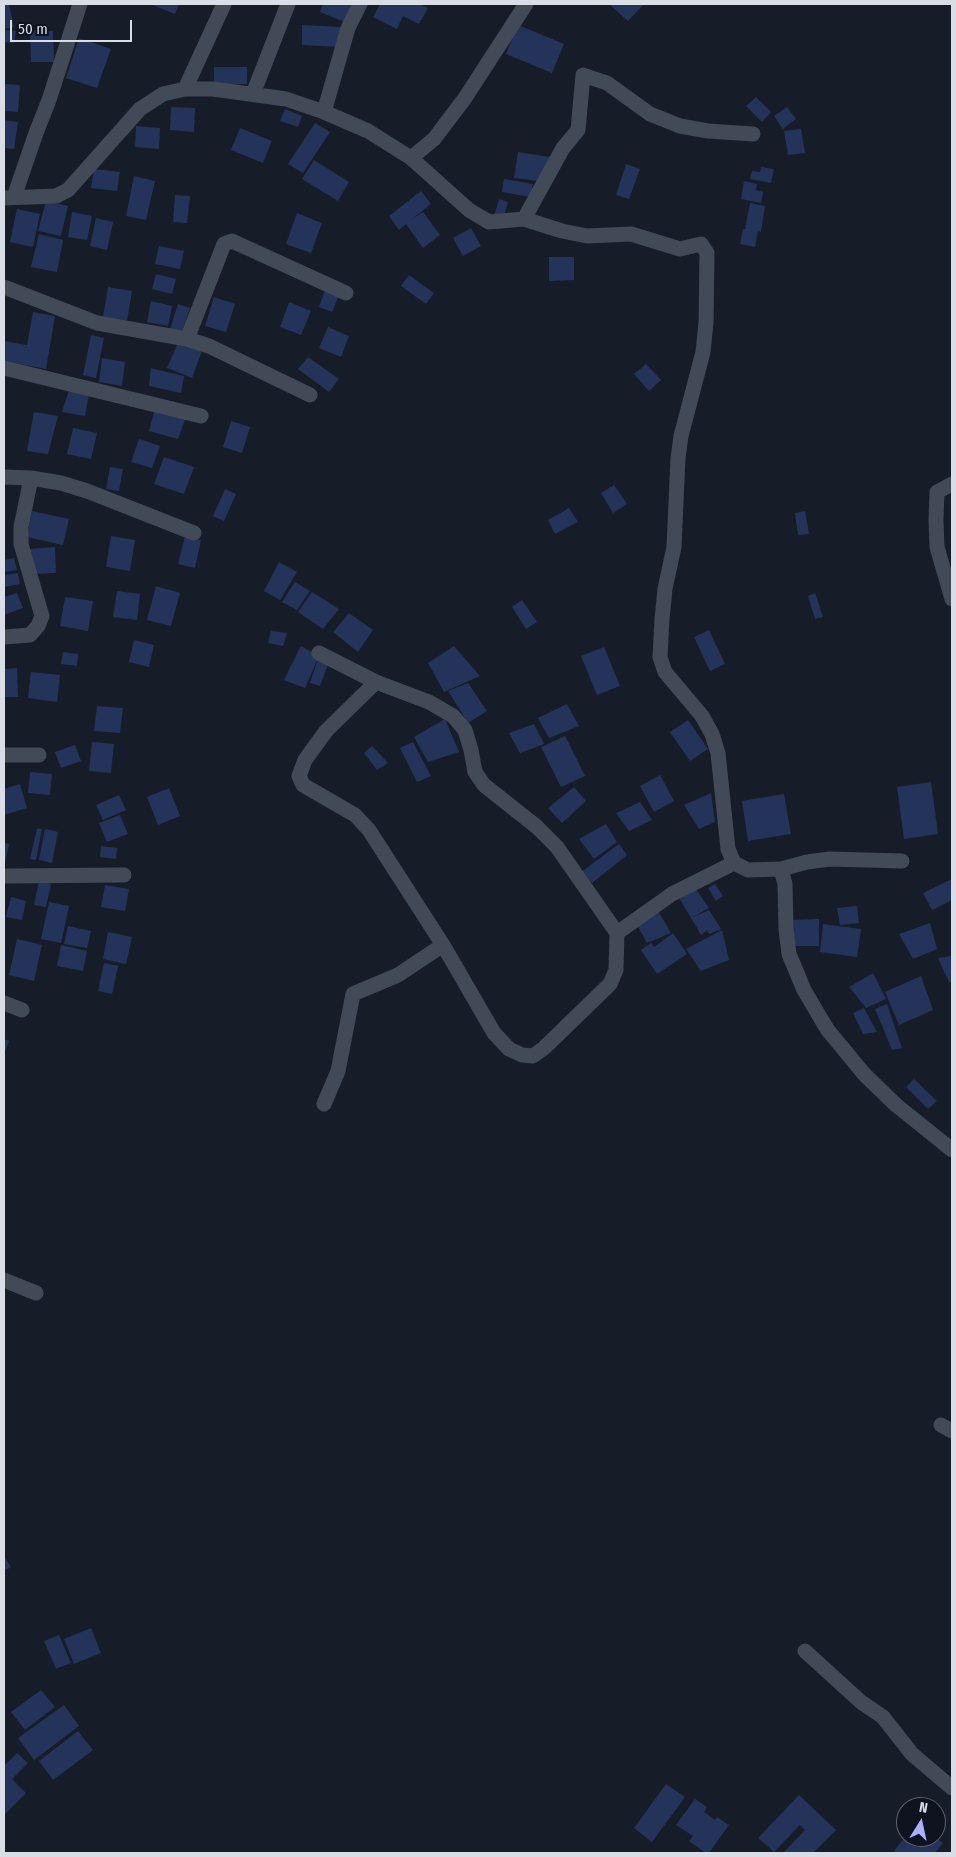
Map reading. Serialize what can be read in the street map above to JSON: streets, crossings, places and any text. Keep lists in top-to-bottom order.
{
  "scale_bar": "50 m",
  "north": "top"
}
